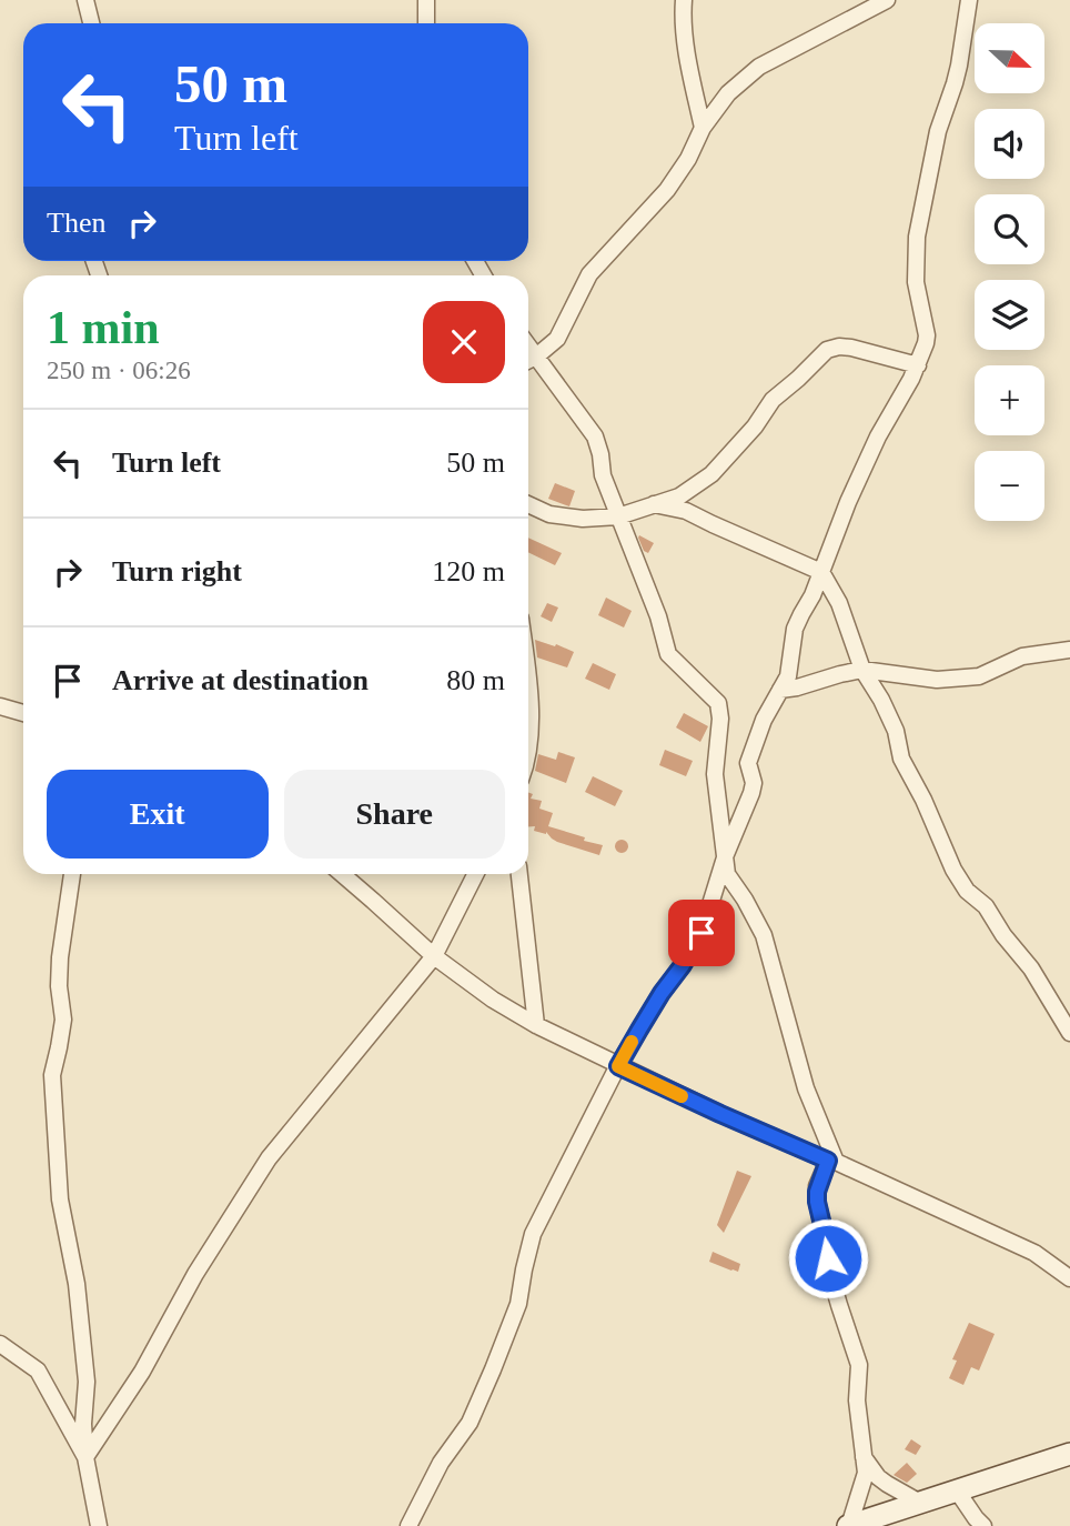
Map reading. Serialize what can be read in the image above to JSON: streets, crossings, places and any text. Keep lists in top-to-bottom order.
{
  "north": "right",
  "page": {
    "map_buttons": ["+", "−"],
    "turn": ["50 m", "Turn left"],
    "then": "Then",
    "heading": ["1 min", "250 m · 06:26"],
    "list": [
      {
        "name": "Turn left",
        "value": "50 m"
      },
      {
        "name": "Turn right",
        "value": "120 m"
      },
      {
        "name": "Arrive at destination",
        "value": "80 m"
      }
    ],
    "buttons": ["Exit", "Share"]
  }
}
